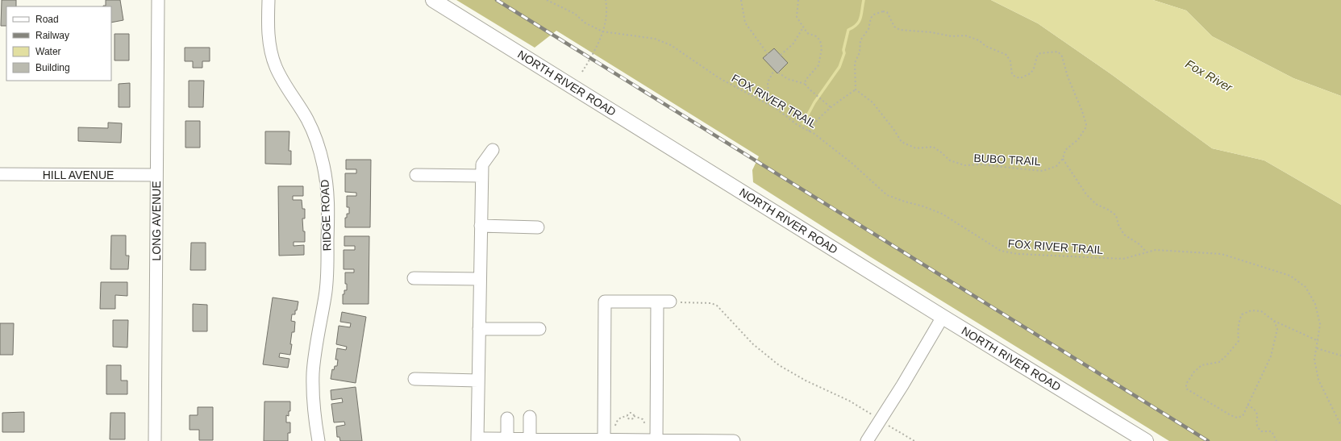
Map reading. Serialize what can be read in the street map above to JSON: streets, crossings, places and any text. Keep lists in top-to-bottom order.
{
  "streets": {
    "main road": ["NORTH RIVER ROAD"],
    "street": ["HILL AVENUE", "RIDGE ROAD", "LONG AVENUE"],
    "path": ["FOX RIVER TRAIL", "BUBO TRAIL"]
  },
  "crossings": [
    ["HILL AVENUE", "LONG AVENUE"]
  ],
  "water": ["Fox River"],
  "legend": [
    "Road",
    "Railway",
    "Water",
    "Building"
  ]
}
